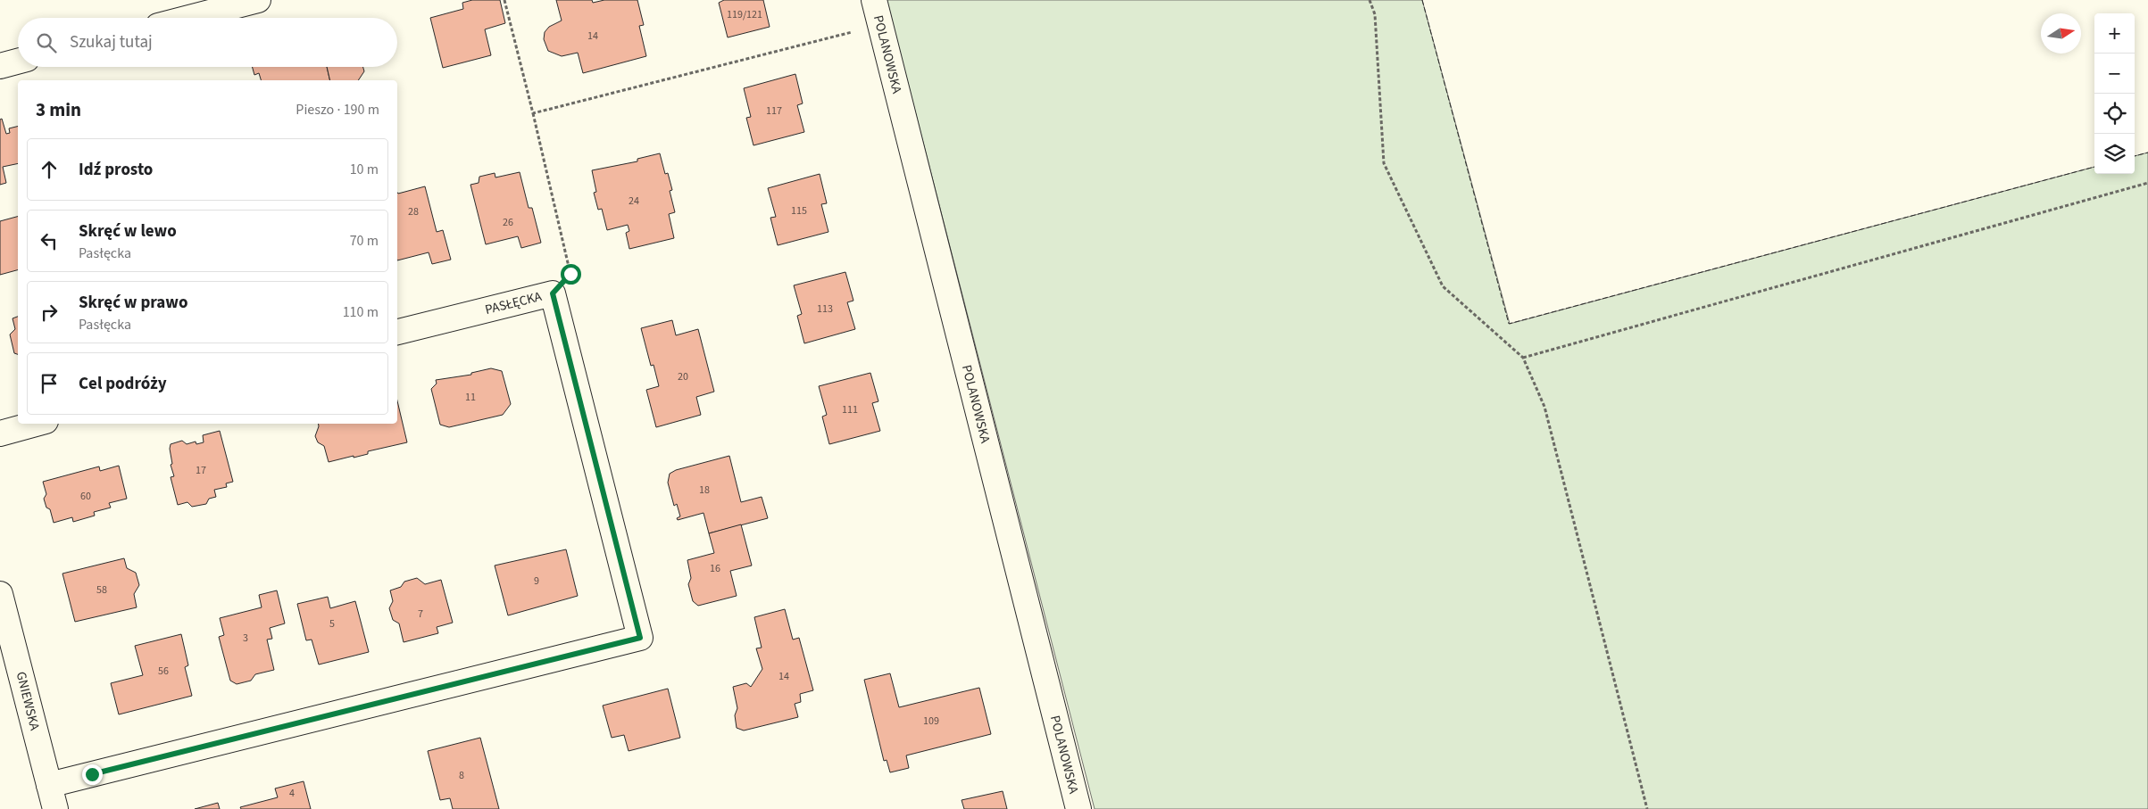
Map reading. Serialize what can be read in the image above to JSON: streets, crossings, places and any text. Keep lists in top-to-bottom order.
{
  "streets": {
    "street": ["POLANOWSKA", "PASŁĘCKA", "GNIEWSKA"]
  },
  "crossings": [
    ["PASŁĘCKA", "GNIEWSKA"]
  ],
  "house_numbers": [
    "119/121",
    "14",
    "117",
    "24",
    "115",
    "28",
    "26",
    "113",
    "20",
    "11",
    "111",
    "17",
    "18",
    "60",
    "16",
    "9",
    "58",
    "7",
    "5",
    "3",
    "56",
    "14",
    "109",
    "8",
    "4"
  ],
  "north": "right",
  "page": {
    "map_buttons": ["+", "−"],
    "search": "Szukaj tutaj",
    "heading": ["3 min", "Pieszo · 190 m"],
    "list": [
      ["Idź prosto", "10 m"],
      ["Skręć w lewo", "Pasłęcka", "70 m"],
      ["Skręć w prawo", "Pasłęcka", "110 m"],
      "Cel podróży"
    ]
  }
}
